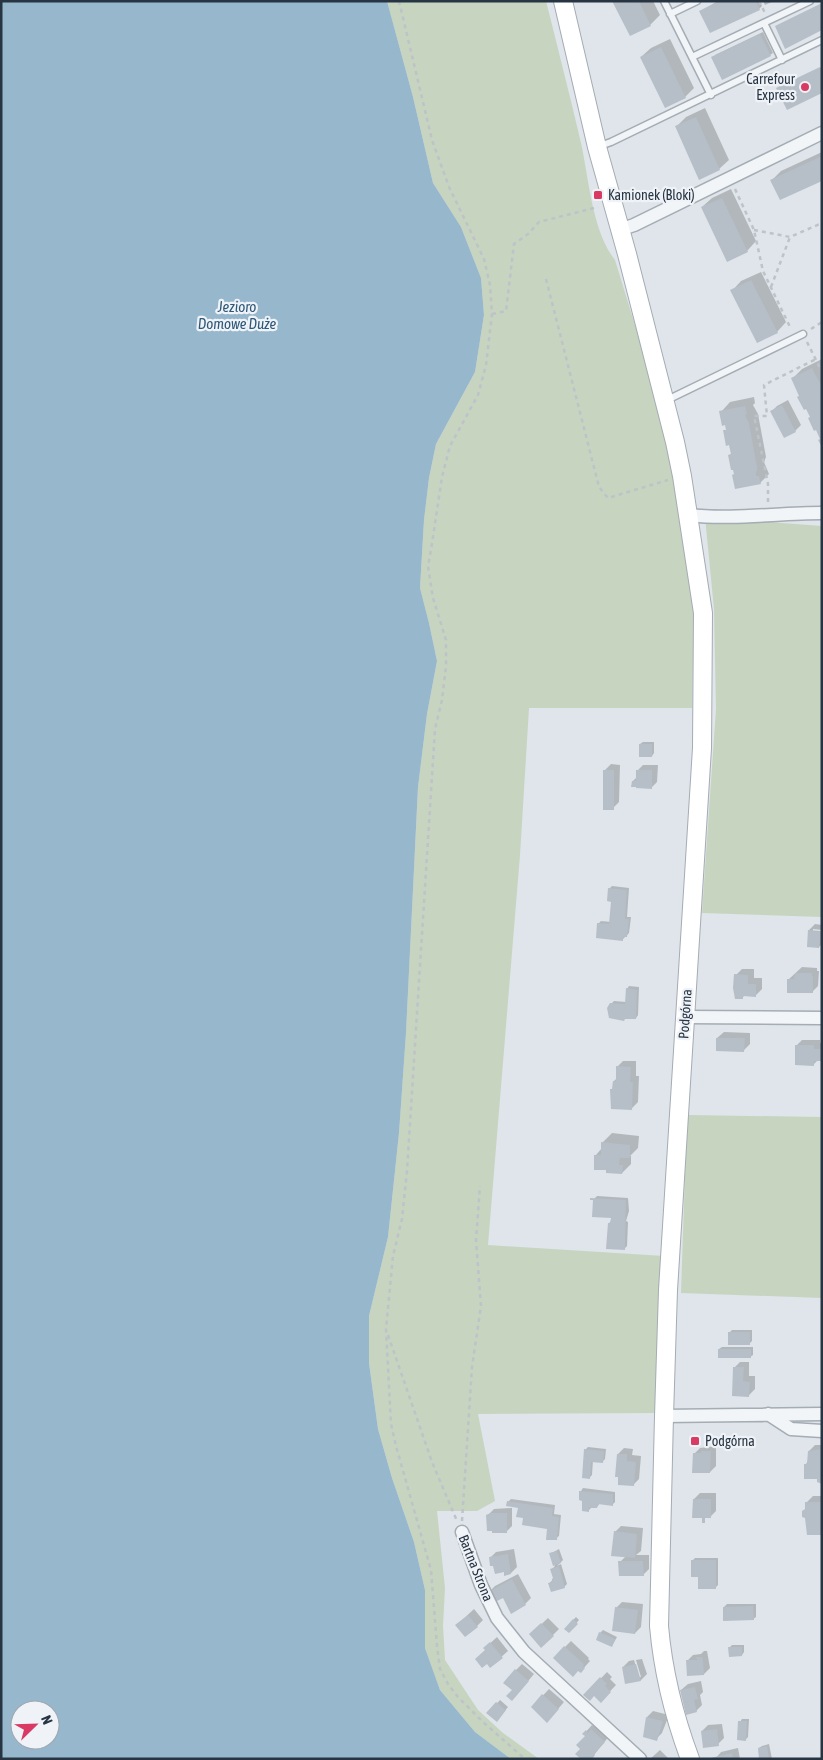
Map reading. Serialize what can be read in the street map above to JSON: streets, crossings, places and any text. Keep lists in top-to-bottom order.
{
  "streets": {
    "street": ["Podgórna", "Bartna Strona"]
  },
  "water": ["Jezioro Domowe Duże"],
  "places": {
    "other": ["Carrefour Express"],
    "transit": ["Kamionek (Bloki)", "Podgórna"]
  },
  "north": "top right"
}
